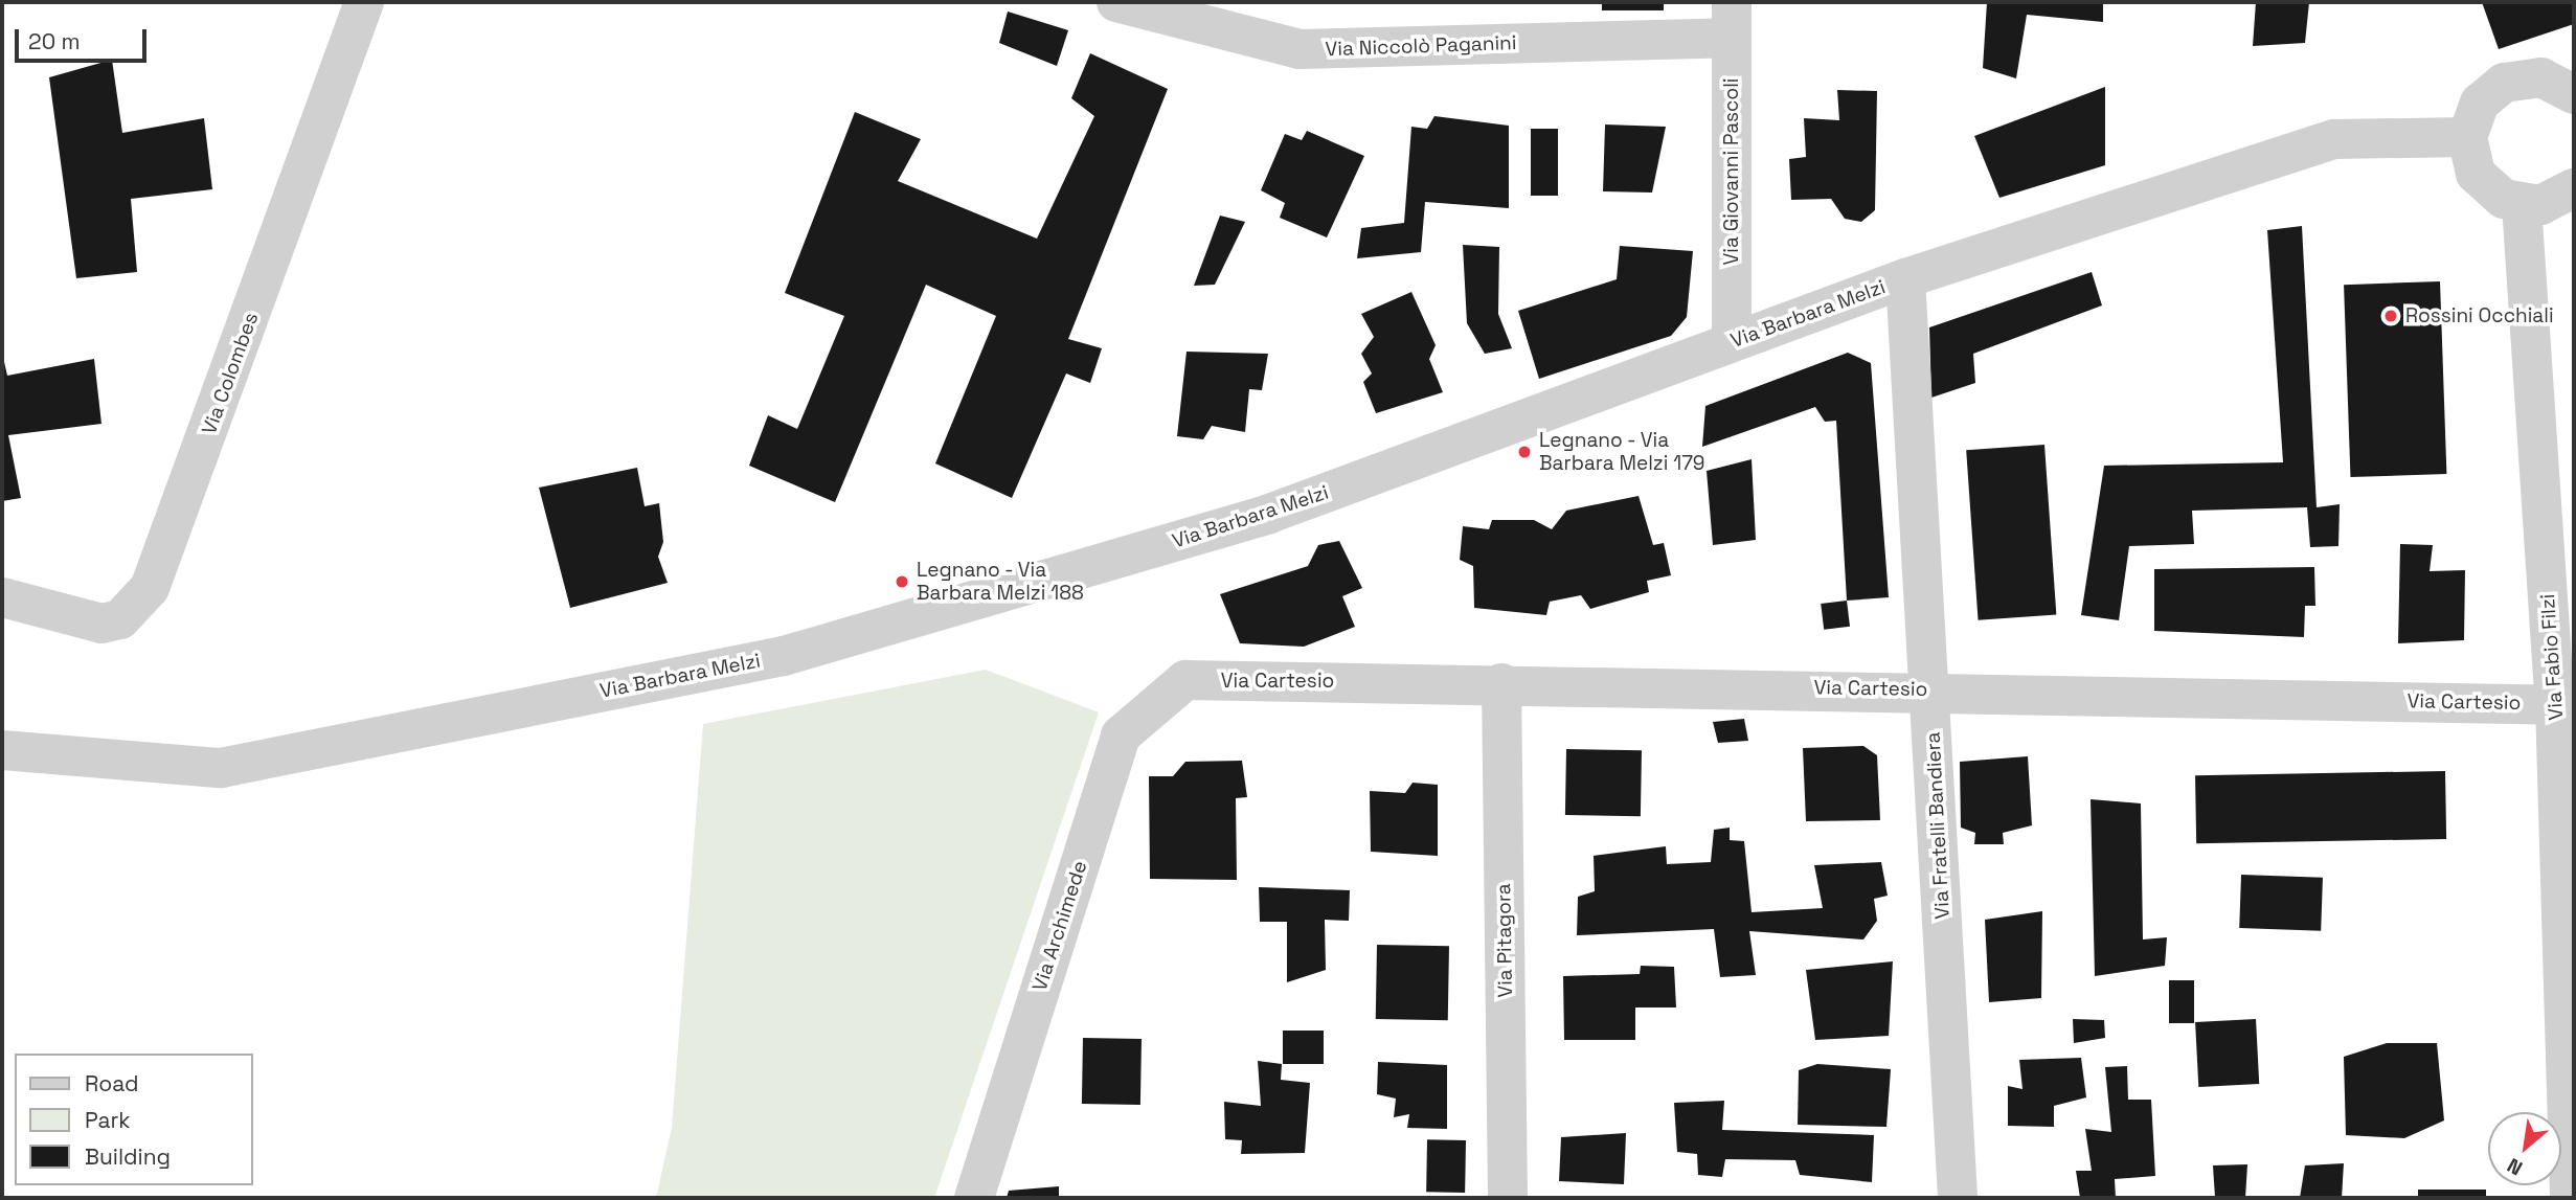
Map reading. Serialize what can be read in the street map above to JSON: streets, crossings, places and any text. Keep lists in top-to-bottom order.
{
  "streets": {
    "street": [
      "Via Niccolò Paganini",
      "Via Giovanni Pascoli",
      "Via Barbara Melzi",
      "Via Colombes",
      "Via Fabio Filzi",
      "Via Cartesio",
      "Via Fratelli Bandiera",
      "Via Archimede",
      "Via Pitagora"
    ]
  },
  "crossings": [
    ["Via Niccolò Paganini", "Via Giovanni Pascoli"],
    ["Via Giovanni Pascoli", "Via Barbara Melzi"],
    ["Via Barbara Melzi", "Via Fratelli Bandiera"],
    ["Via Fabio Filzi", "Via Cartesio"],
    ["Via Cartesio", "Via Fratelli Bandiera"],
    ["Via Cartesio", "Via Archimede"],
    ["Via Cartesio", "Via Pitagora"]
  ],
  "places": ["Rossini Occhiali", "Legnano - Via Barbara Melzi 179", "Legnano - Via Barbara Melzi 188"],
  "legend": ["Road", "Park", "Building"],
  "scale_bar": "20 m",
  "north": "bottom left"
}
